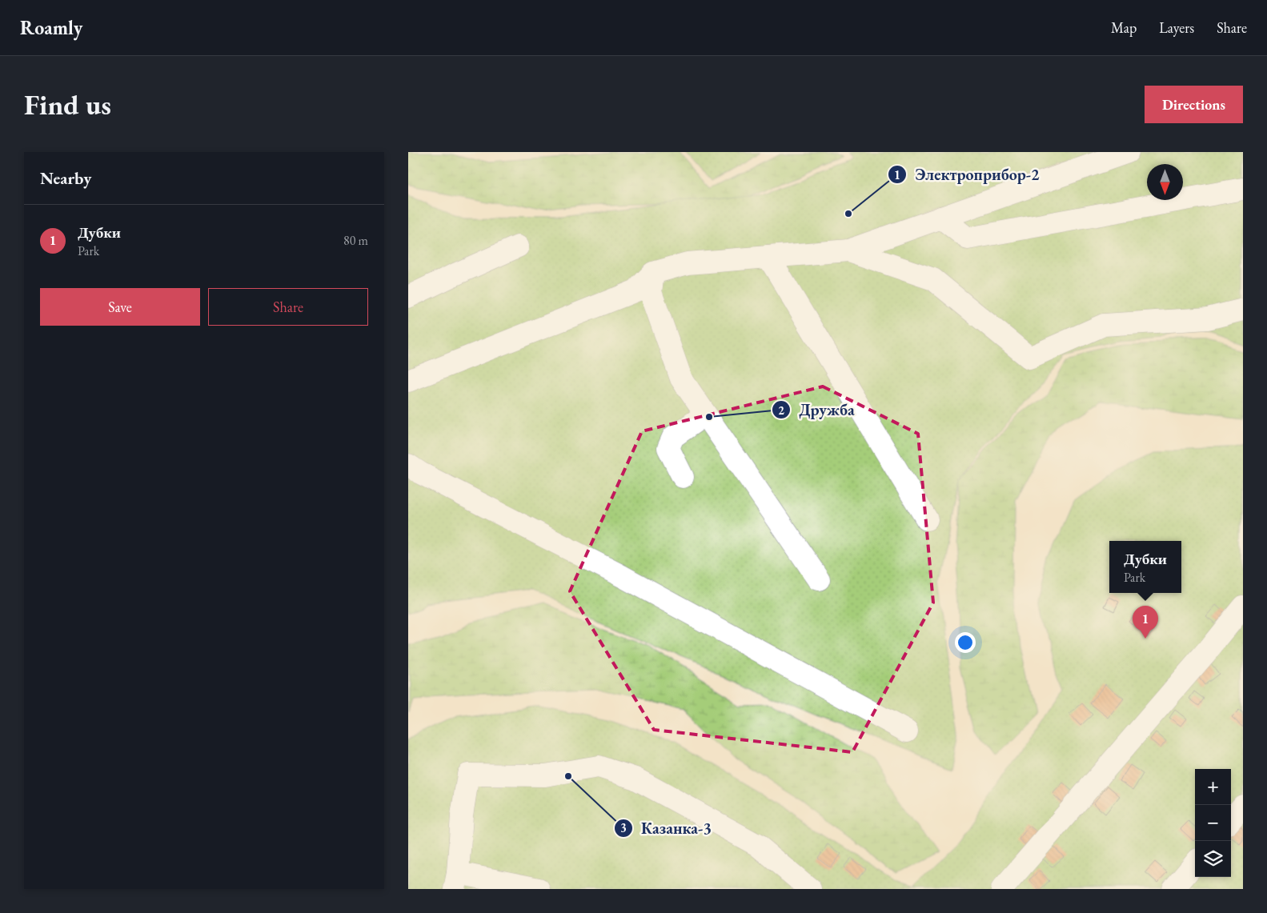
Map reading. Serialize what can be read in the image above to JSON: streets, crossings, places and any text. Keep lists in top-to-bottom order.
{
  "places": ["Электроприбор-2", "Дружба", "Казанка-3"],
  "north": "bottom",
  "page": {
    "header": "Roamly",
    "nav": ["Map", "Layers", "Share"],
    "buttons": [
      "Directions",
      ["Save", "Share"]
    ],
    "title": "Find us",
    "heading": "Nearby",
    "list": [
      {
        "mark": "1",
        "name": "Дубки",
        "note": "Park",
        "value": "80 m"
      }
    ],
    "popup": ["Дубки", "Park"],
    "pins": "1",
    "map_buttons": ["+", "−"]
  }
}
